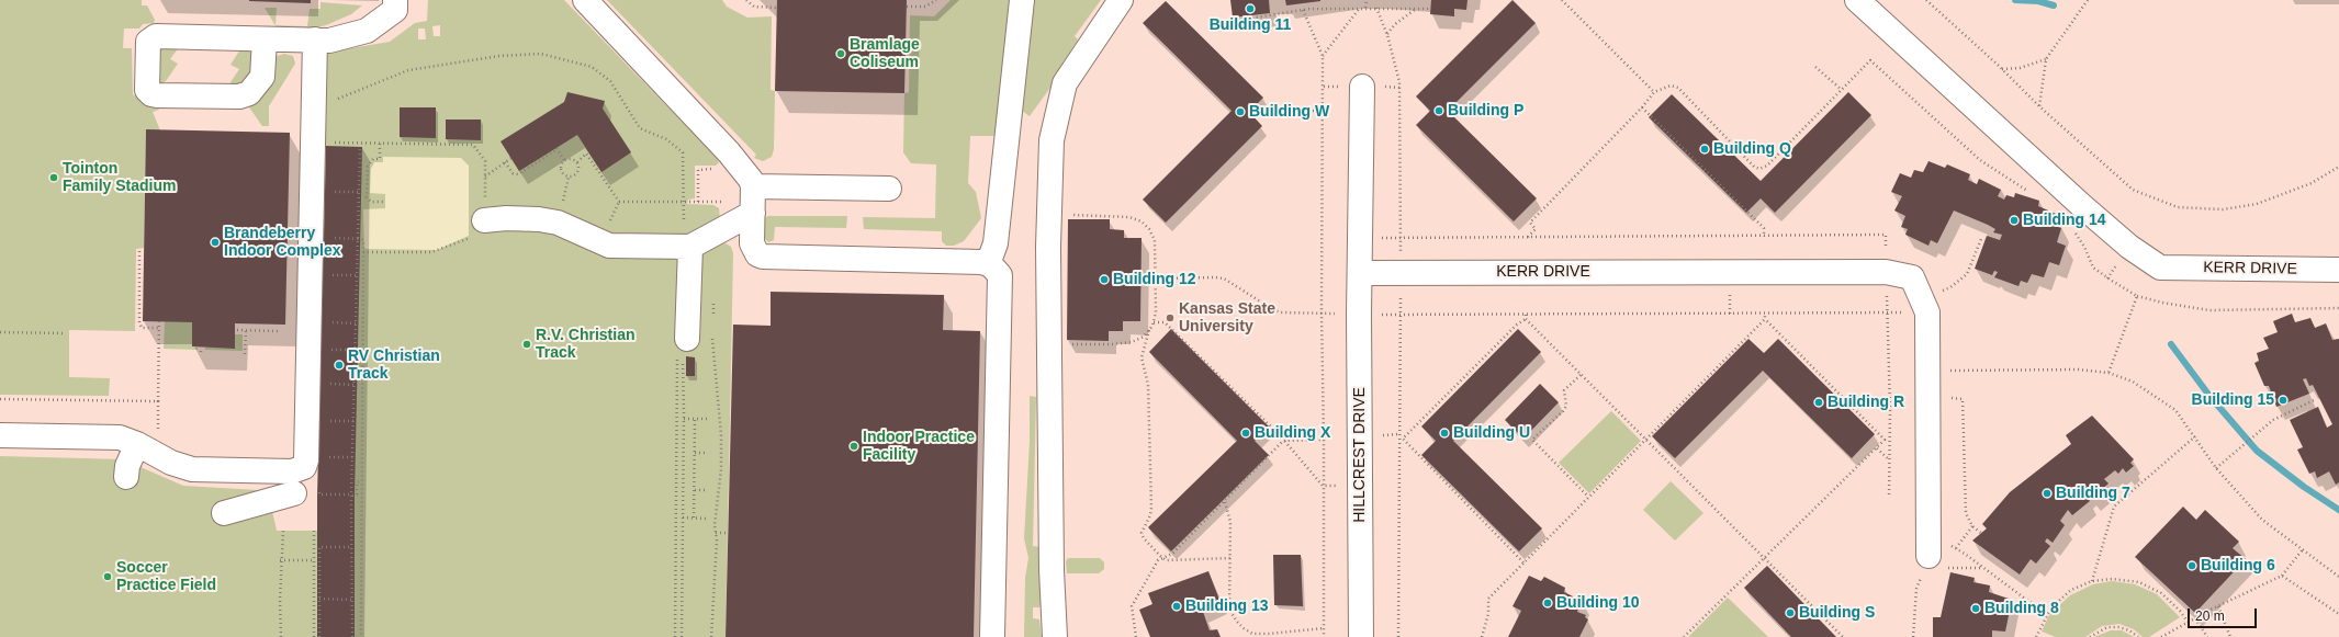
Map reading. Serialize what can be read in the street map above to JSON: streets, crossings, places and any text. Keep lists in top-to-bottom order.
{
  "streets": {
    "street": ["KERR DRIVE", "HILLCREST DRIVE"]
  },
  "crossings": [
    ["KERR DRIVE", "HILLCREST DRIVE"]
  ],
  "places": [
    "Building 11",
    "Bramlage Coliseum",
    "Building P",
    "Building W",
    "Building Q",
    "Tointon Family Stadium",
    "Building 14",
    "Brandeberry Indoor Complex",
    "Building 12",
    "Kansas State University",
    "R.V. Christian Track",
    "RV Christian Track",
    "Building 15",
    "Building R",
    "Building X",
    "Building U",
    "Indoor Practice Facility",
    "Building 7",
    "Building 6",
    "Soccer Practice Field",
    "Building 10",
    "Building 13",
    "Building 8",
    "Building S"
  ],
  "scale_bar": "20 m"
}
